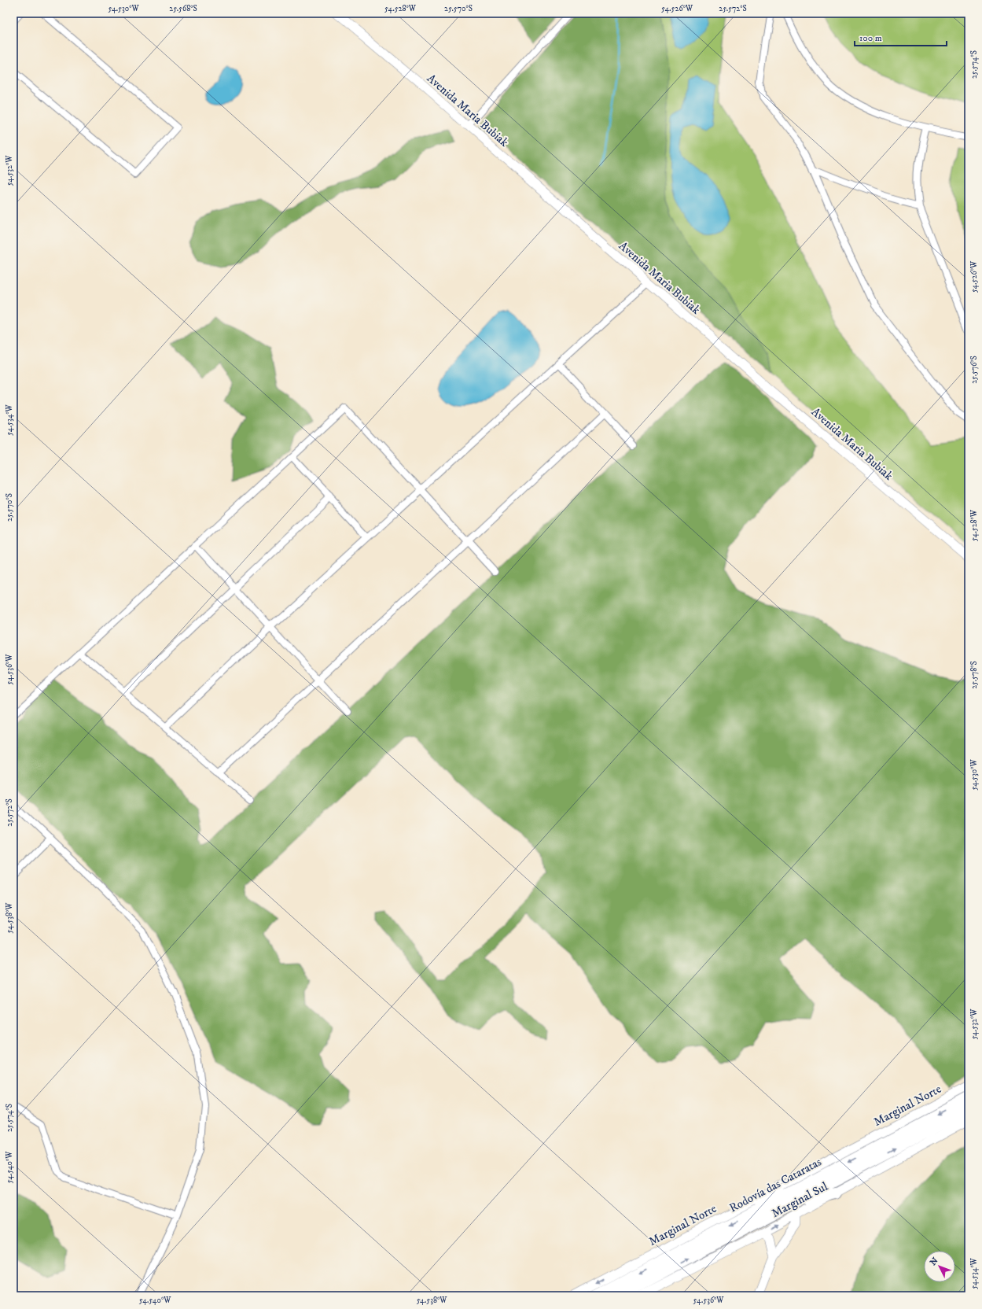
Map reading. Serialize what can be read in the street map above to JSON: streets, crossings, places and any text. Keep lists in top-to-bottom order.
{
  "streets": {
    "highway": ["Rodovía das Cataratas"],
    "street": ["Avenida Maria Bubiak", "Marginal Norte", "Marginal Sul"]
  },
  "one_way": ["Marginal Norte"],
  "scale_bar": "100 m",
  "north": "top left",
  "coordinates": [
    "54.530°W",
    "25.568°S",
    "54.528°W",
    "25.570°S",
    "54.526°W",
    "25.572°S",
    "25.574°S",
    "54.532°W",
    "25.576°S",
    "54.534°W",
    "54.536°W",
    "25.578°S",
    "54.538°W",
    "54.540°W"
  ]
}
